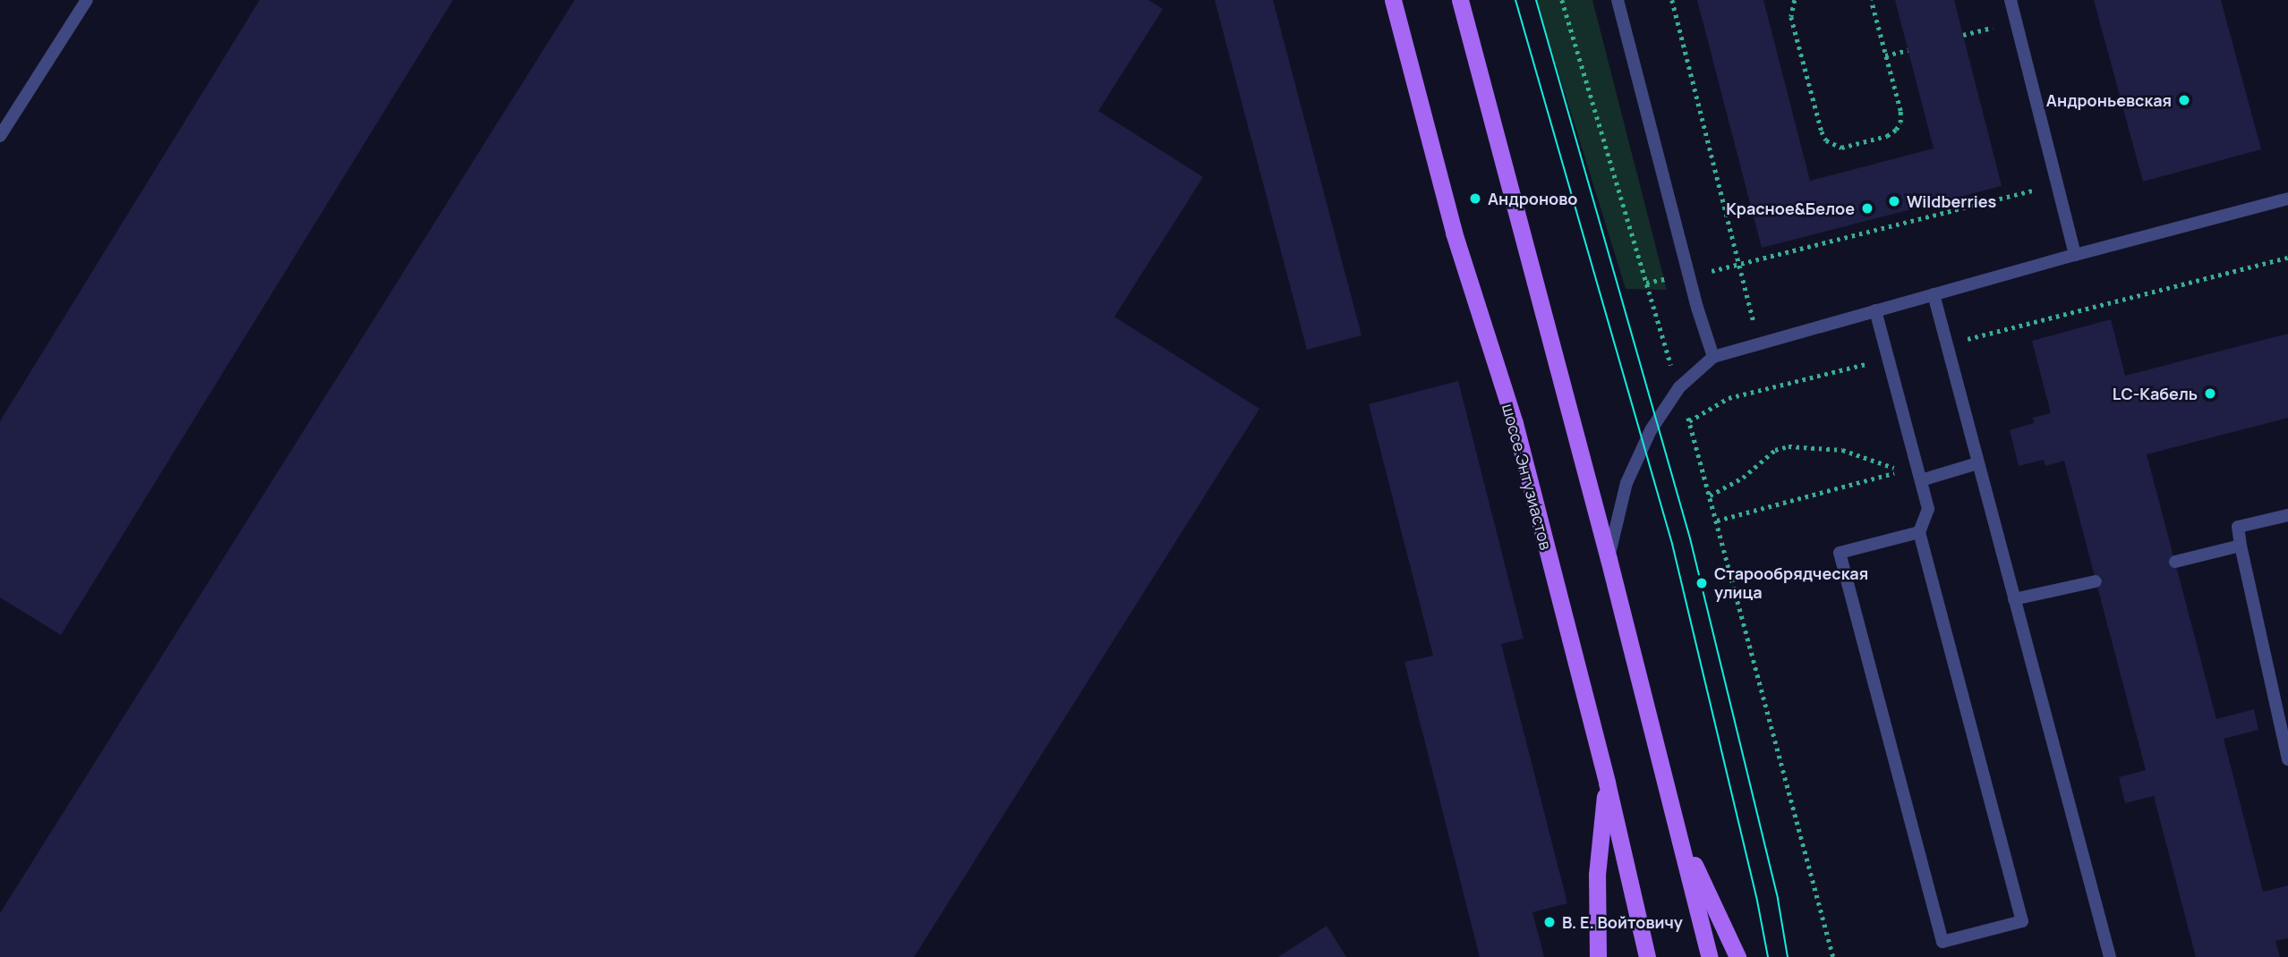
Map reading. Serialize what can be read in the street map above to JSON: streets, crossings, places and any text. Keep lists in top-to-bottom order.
{
  "streets": {
    "main road": ["шоссе Энтузиастов"]
  },
  "places": [
    "Андроньевская",
    "Андроново",
    "Wildberries",
    "Красное&Белое",
    "LC-Кабель",
    "Старообрядческая улица",
    "В. Е. Войтовичу"
  ]
}
